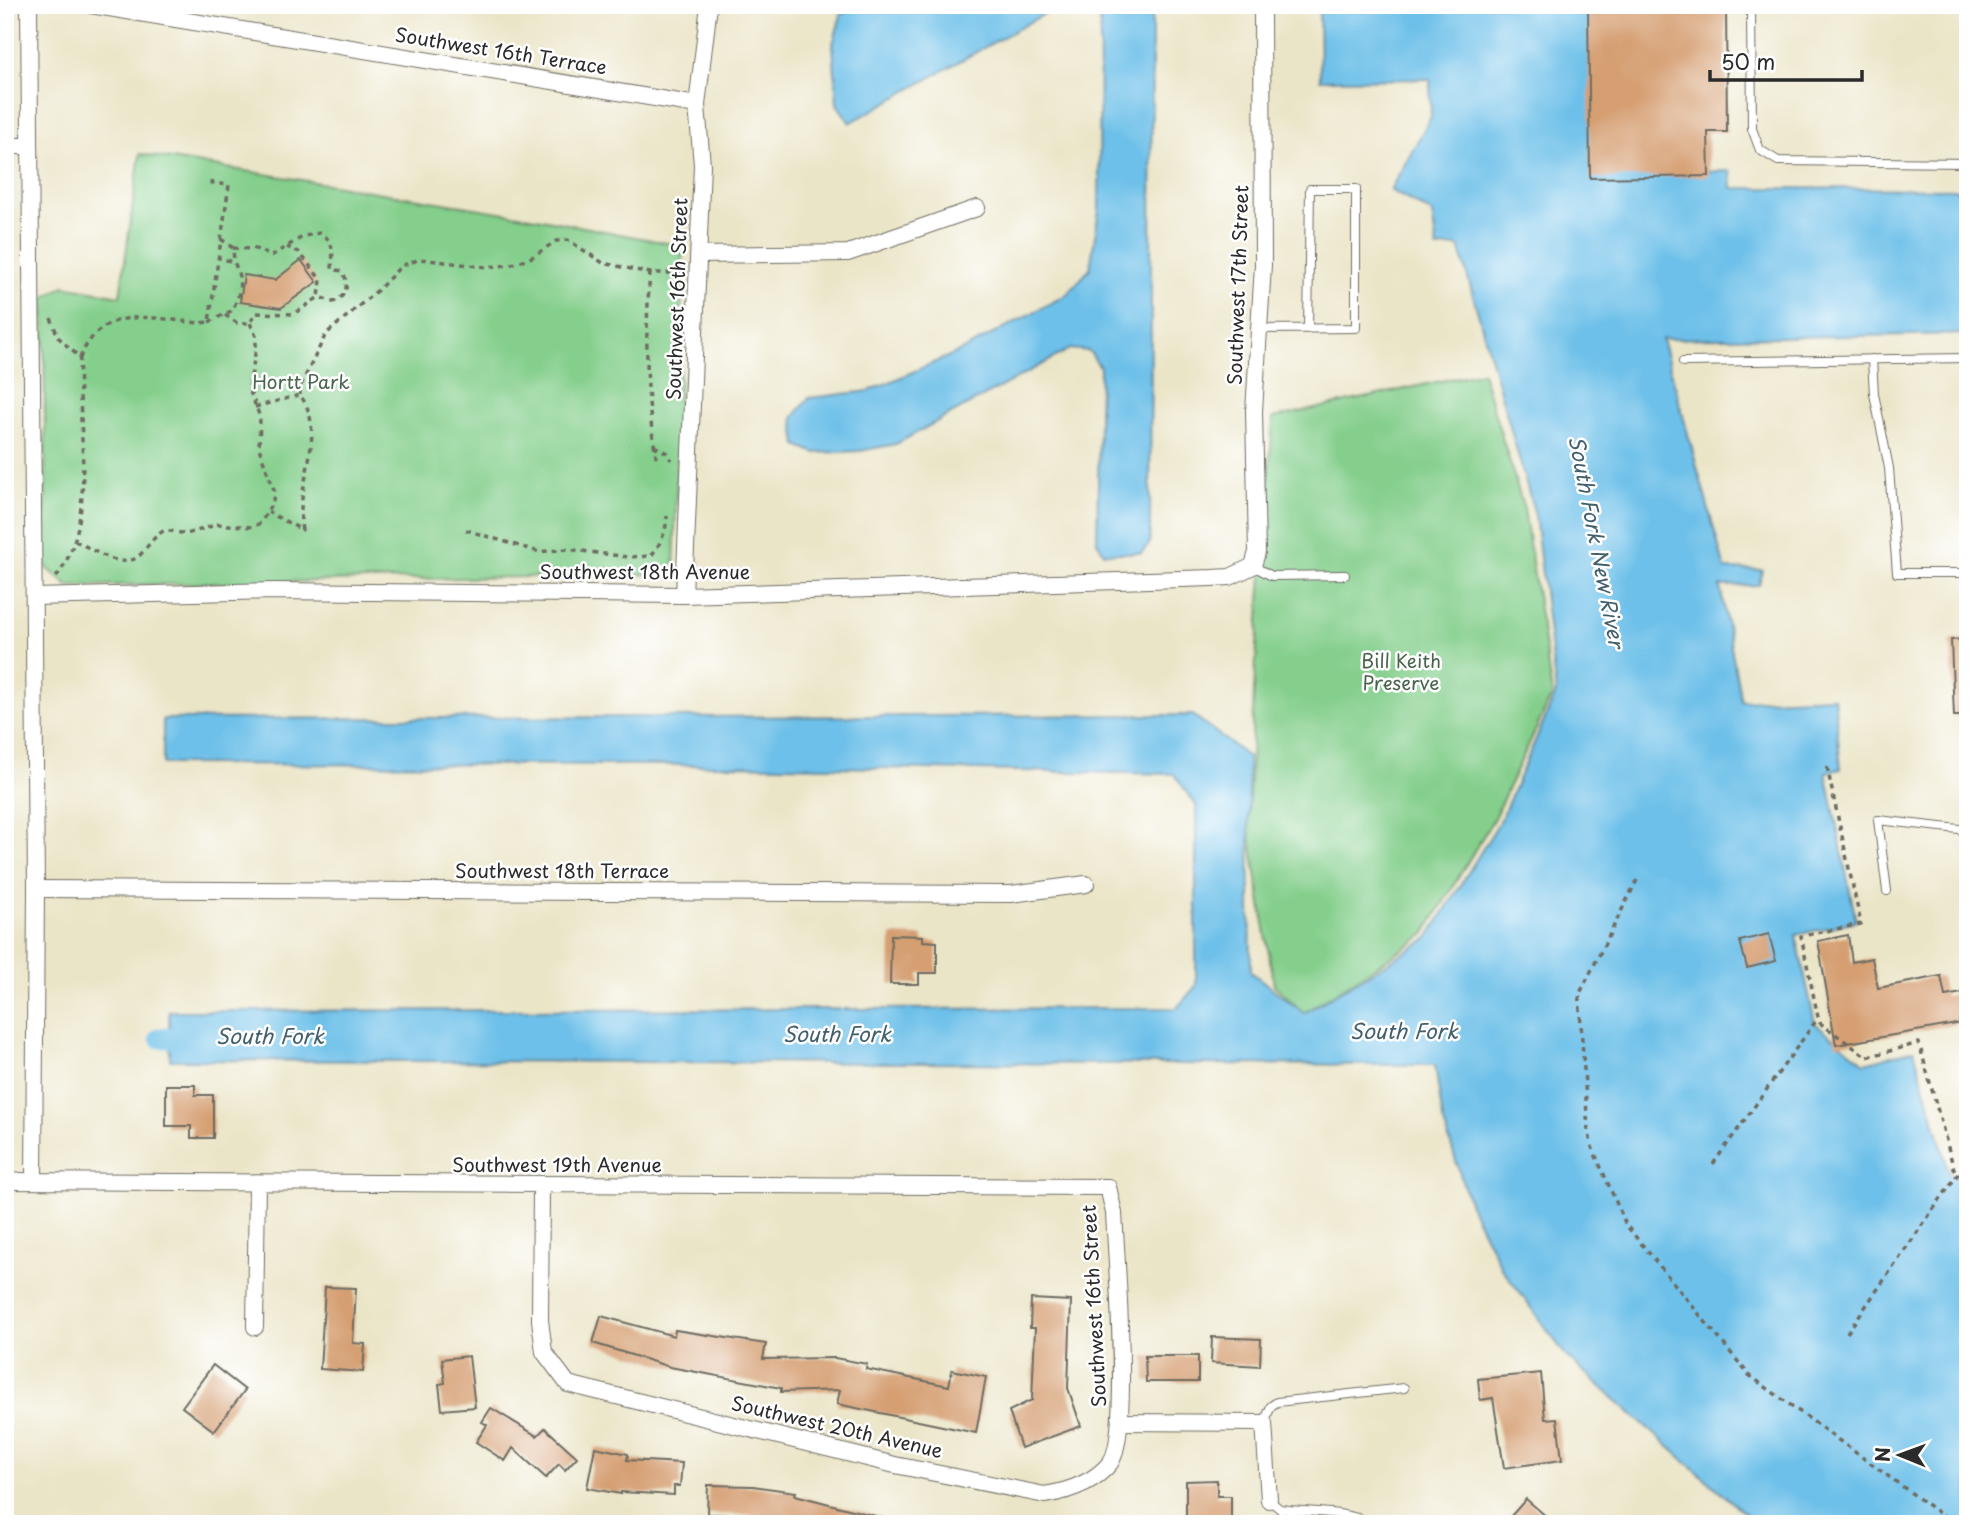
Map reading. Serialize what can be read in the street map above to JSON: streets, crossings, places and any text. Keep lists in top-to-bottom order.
{
  "streets": {
    "street": [
      "Southwest 16th Terrace",
      "Southwest 17th Street",
      "Southwest 16th Street",
      "Southwest 18th Avenue",
      "Southwest 18th Terrace",
      "Southwest 19th Avenue",
      "Southwest 20th Avenue"
    ]
  },
  "crossings": [
    ["Southwest 16th Terrace", "Southwest 16th Street"],
    ["Southwest 17th Street", "Southwest 18th Avenue"],
    ["Southwest 16th Street", "Southwest 18th Avenue"],
    ["Southwest 16th Street", "Southwest 19th Avenue"],
    ["Southwest 16th Street", "Southwest 20th Avenue"],
    ["Southwest 19th Avenue", "Southwest 20th Avenue"]
  ],
  "water": ["South Fork New River", "South Fork"],
  "parks": ["Hortt Park", "Bill Keith Preserve"],
  "scale_bar": "50 m",
  "north": "left"
}
